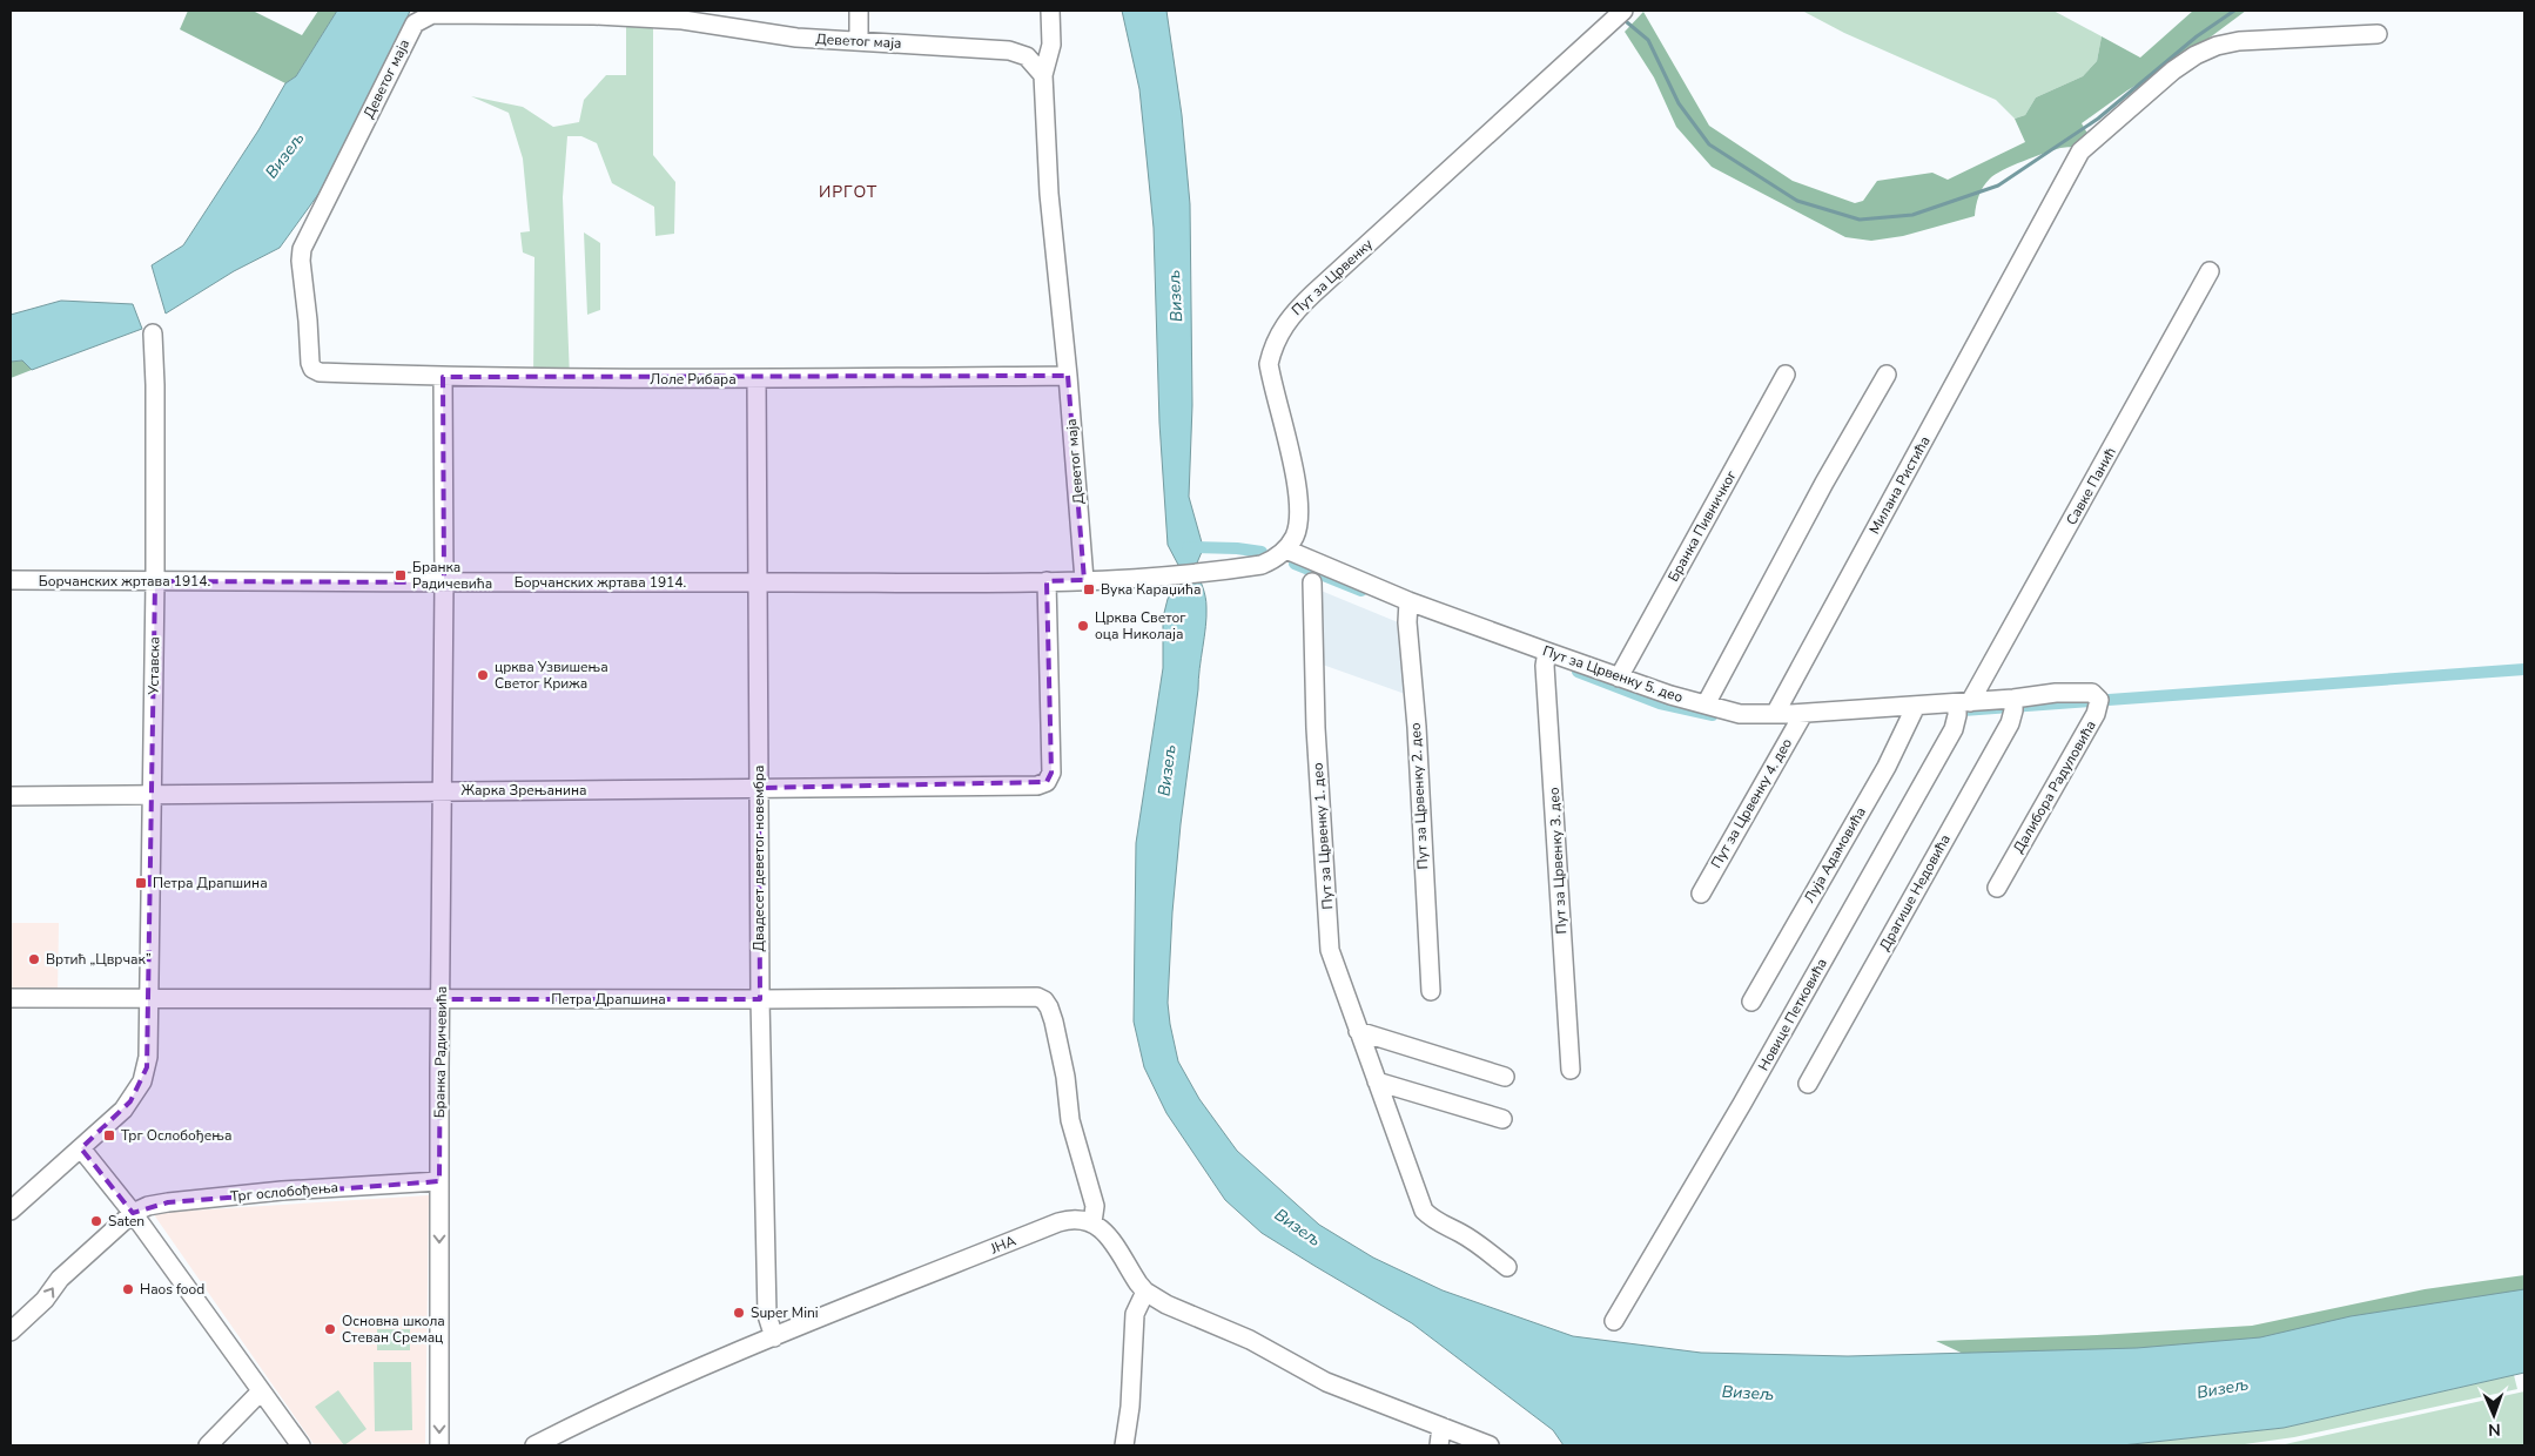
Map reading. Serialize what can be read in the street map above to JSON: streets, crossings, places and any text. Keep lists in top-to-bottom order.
{
  "streets": {
    "street": [
      "Деветог маја",
      "Пут за Црвенку",
      "Лоле Рибара",
      "Милана Ристића",
      "Савке Панић",
      "Бранка Пивничког",
      "Борчанских жртава 1914.",
      "Уставска",
      "Пут за Црвенку 5. део",
      "Далибора Радуловића",
      "Жарка Зрењанина",
      "Пут за Црвенку 2. део",
      "Пут за Црвенку 4. део",
      "Пут за Црвенку 1. део",
      "Луја Адамовића",
      "Двадесет деветог новембра",
      "Пут за Црвенку 3. део",
      "Драгише Недовића",
      "Петра Драпшина",
      "Новице Петковића",
      "Бранка Радичевића",
      "Трг ослобођења",
      "ЈНА"
    ]
  },
  "crossings": [
    ["Деветог маја", "Лоле Рибара"],
    ["Деветог маја", "Борчанских жртава 1914."],
    ["Пут за Црвенку", "Борчанских жртава 1914."],
    ["Пут за Црвенку", "Пут за Црвенку 5. део"],
    ["Лоле Рибара", "Двадесет деветог новембра"],
    ["Лоле Рибара", "Бранка Радичевића"],
    ["Милана Ристића", "Пут за Црвенку 5. део"],
    ["Савке Панић", "Пут за Црвенку 5. део"],
    ["Савке Панић", "Далибора Радуловића"],
    ["Савке Панић", "Новице Петковића"],
    ["Бранка Пивничког", "Пут за Црвенку 5. део"],
    ["Борчанских жртава 1914.", "Уставска"],
    ["Борчанских жртава 1914.", "Пут за Црвенку 5. део"],
    ["Борчанских жртава 1914.", "Жарка Зрењанина"],
    ["Борчанских жртава 1914.", "Двадесет деветог новембра"],
    ["Борчанских жртава 1914.", "Бранка Радичевића"],
    ["Уставска", "Жарка Зрењанина"],
    ["Уставска", "Петра Драпшина"],
    ["Пут за Црвенку 5. део", "Далибора Радуловића"],
    ["Пут за Црвенку 5. део", "Пут за Црвенку 2. део"],
    ["Пут за Црвенку 5. део", "Пут за Црвенку 4. део"],
    ["Пут за Црвенку 5. део", "Луја Адамовића"],
    ["Пут за Црвенку 5. део", "Пут за Црвенку 3. део"],
    ["Пут за Црвенку 5. део", "Новице Петковића"],
    ["Далибора Радуловића", "Драгише Недовића"],
    ["Далибора Радуловића", "Новице Петковића"],
    ["Жарка Зрењанина", "Двадесет деветог новембра"],
    ["Жарка Зрењанина", "Бранка Радичевића"],
    ["Двадесет деветог новембра", "Петра Драпшина"],
    ["Двадесет деветог новембра", "ЈНА"],
    ["Петра Драпшина", "Бранка Радичевића"],
    ["Петра Драпшина", "ЈНА"],
    ["Бранка Радичевића", "Трг ослобођења"]
  ],
  "districts": ["ИРГОТ"],
  "water": ["Визељ"],
  "places": {
    "transit": [
      "Бранка Радичевића",
      "Вука Караџића",
      "Петра Драпшина",
      "Трг Ослобођења"
    ],
    "other": [
      "Црква Светог оца Николаја",
      "црква Узвишења Светог Крижа",
      "Вртић „Цврчак”",
      "Saten",
      "Haos food",
      "Super Mini",
      "Основна школа Стеван Сремац"
    ]
  },
  "north": "bottom"
}
